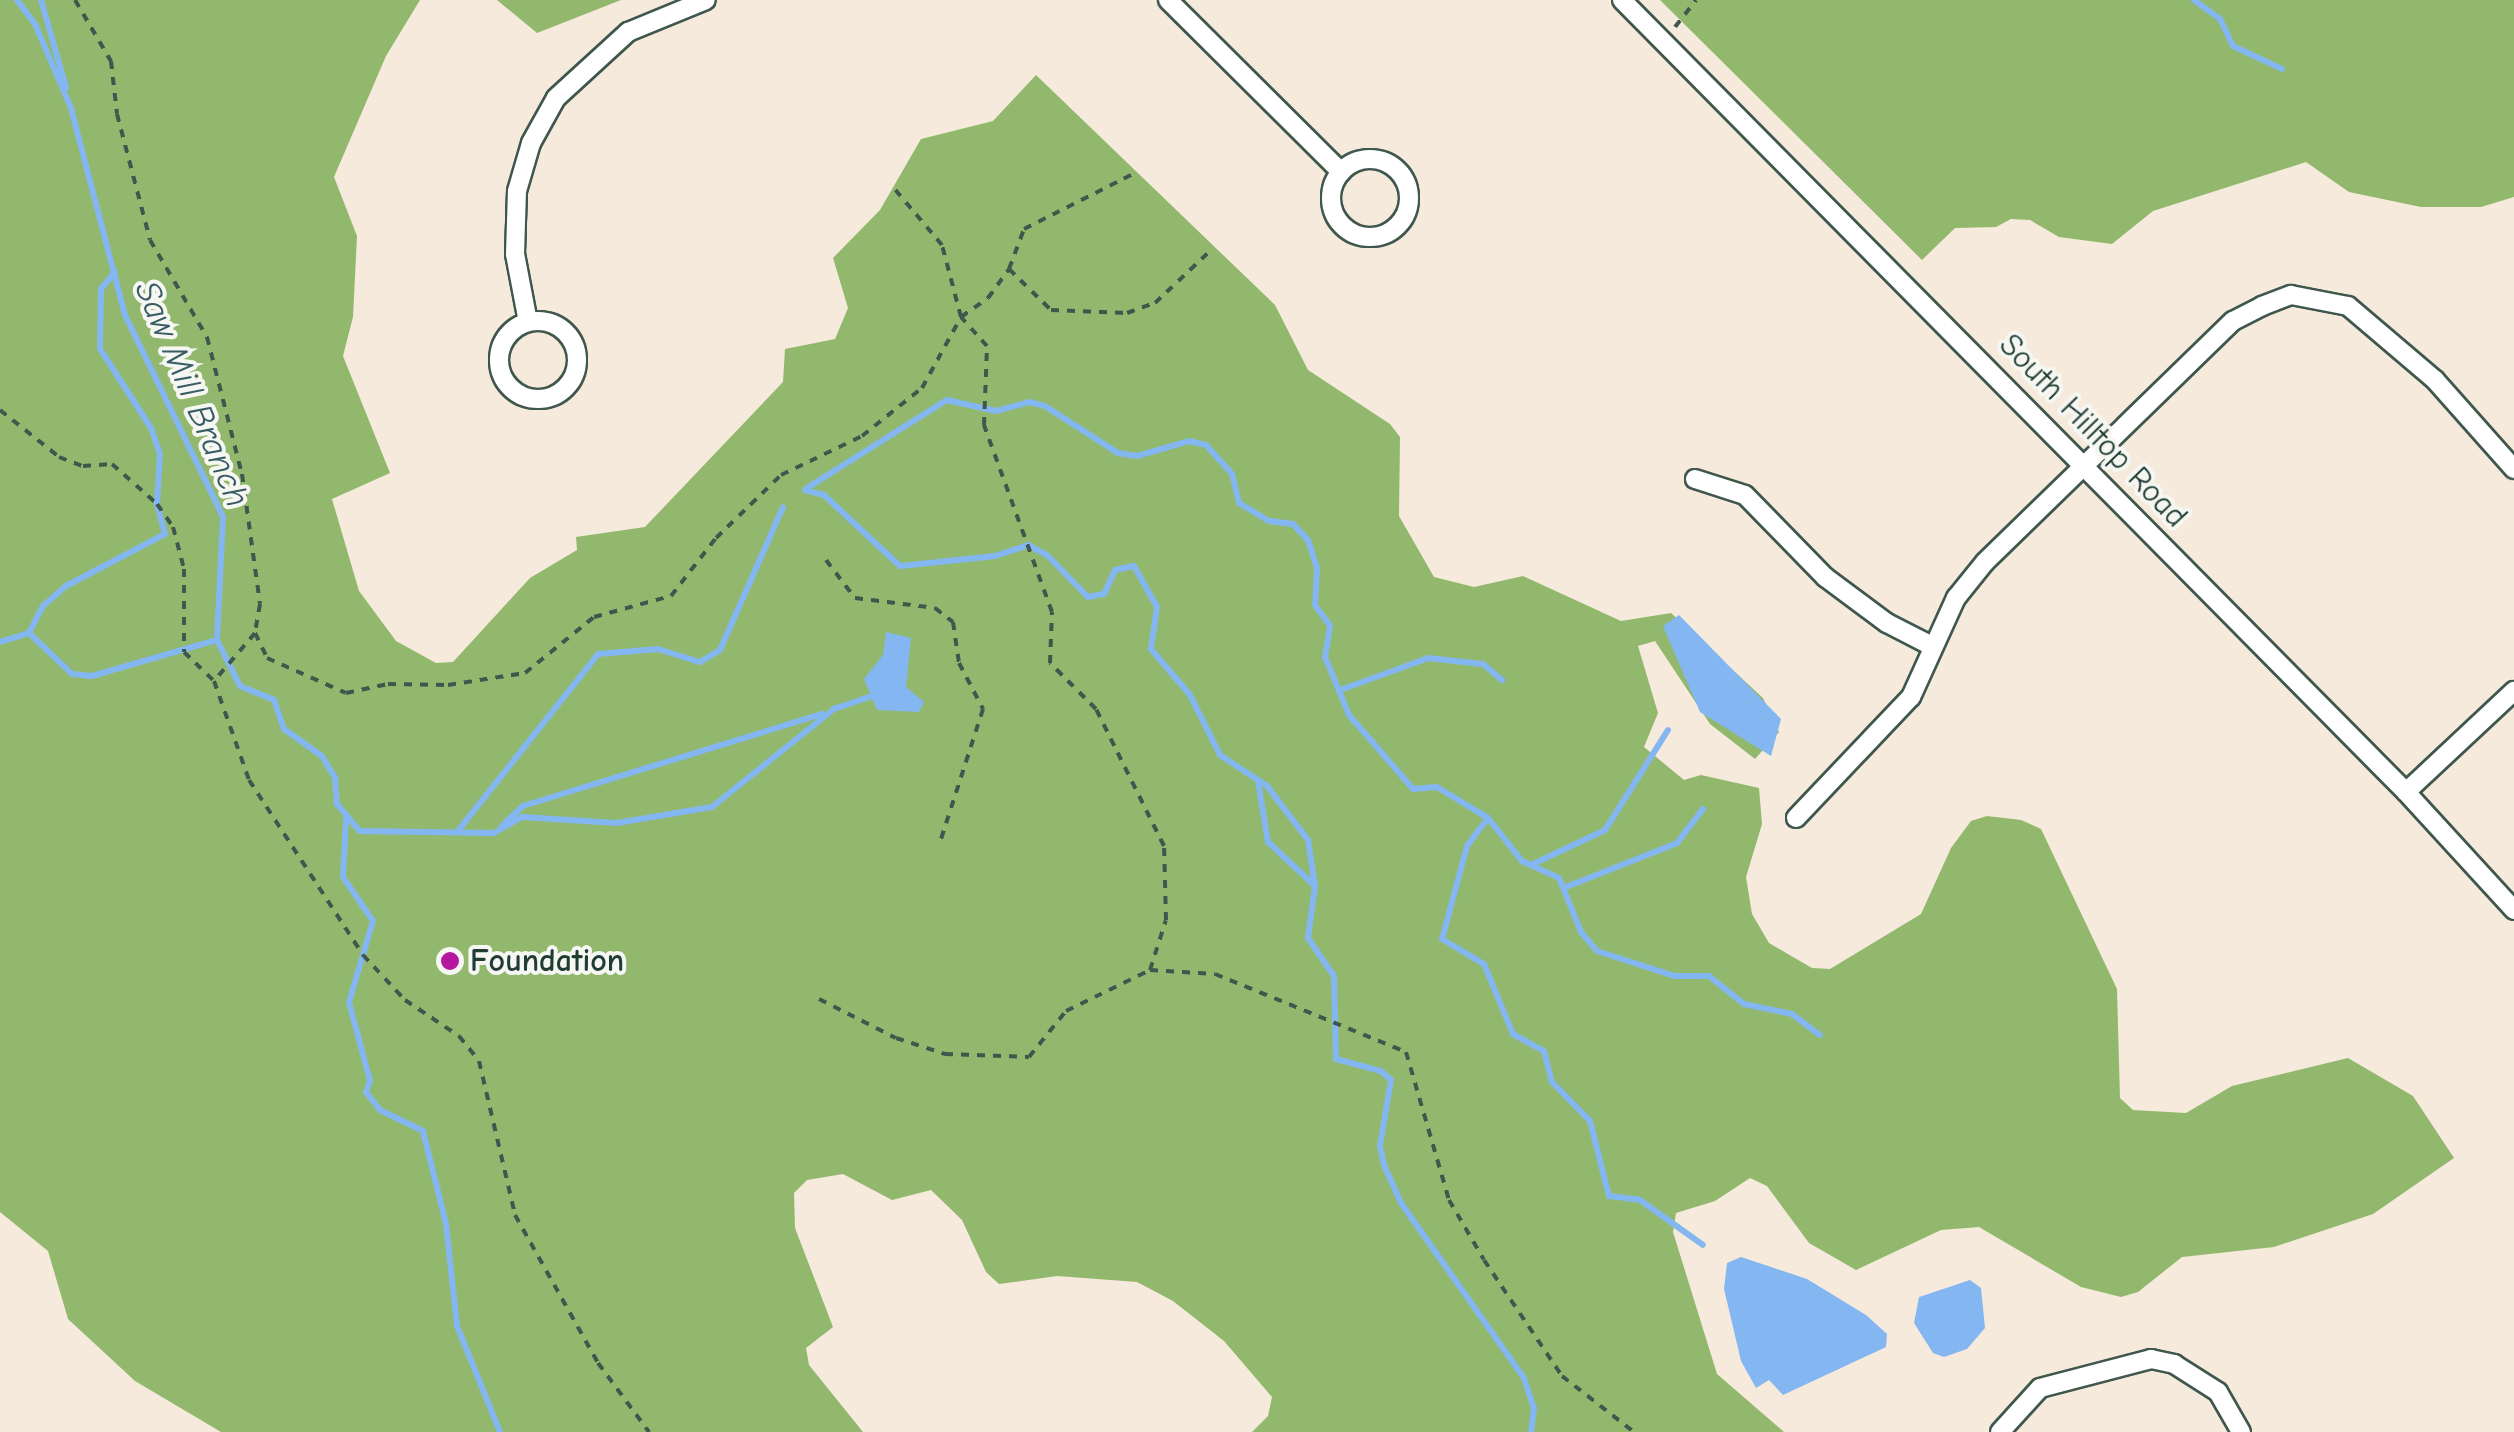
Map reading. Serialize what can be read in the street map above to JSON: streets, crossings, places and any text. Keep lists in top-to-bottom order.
{
  "streets": {
    "street": ["South Hilltop Road"]
  },
  "water": ["Saw Mill Branch"],
  "places": ["Foundation"]
}
